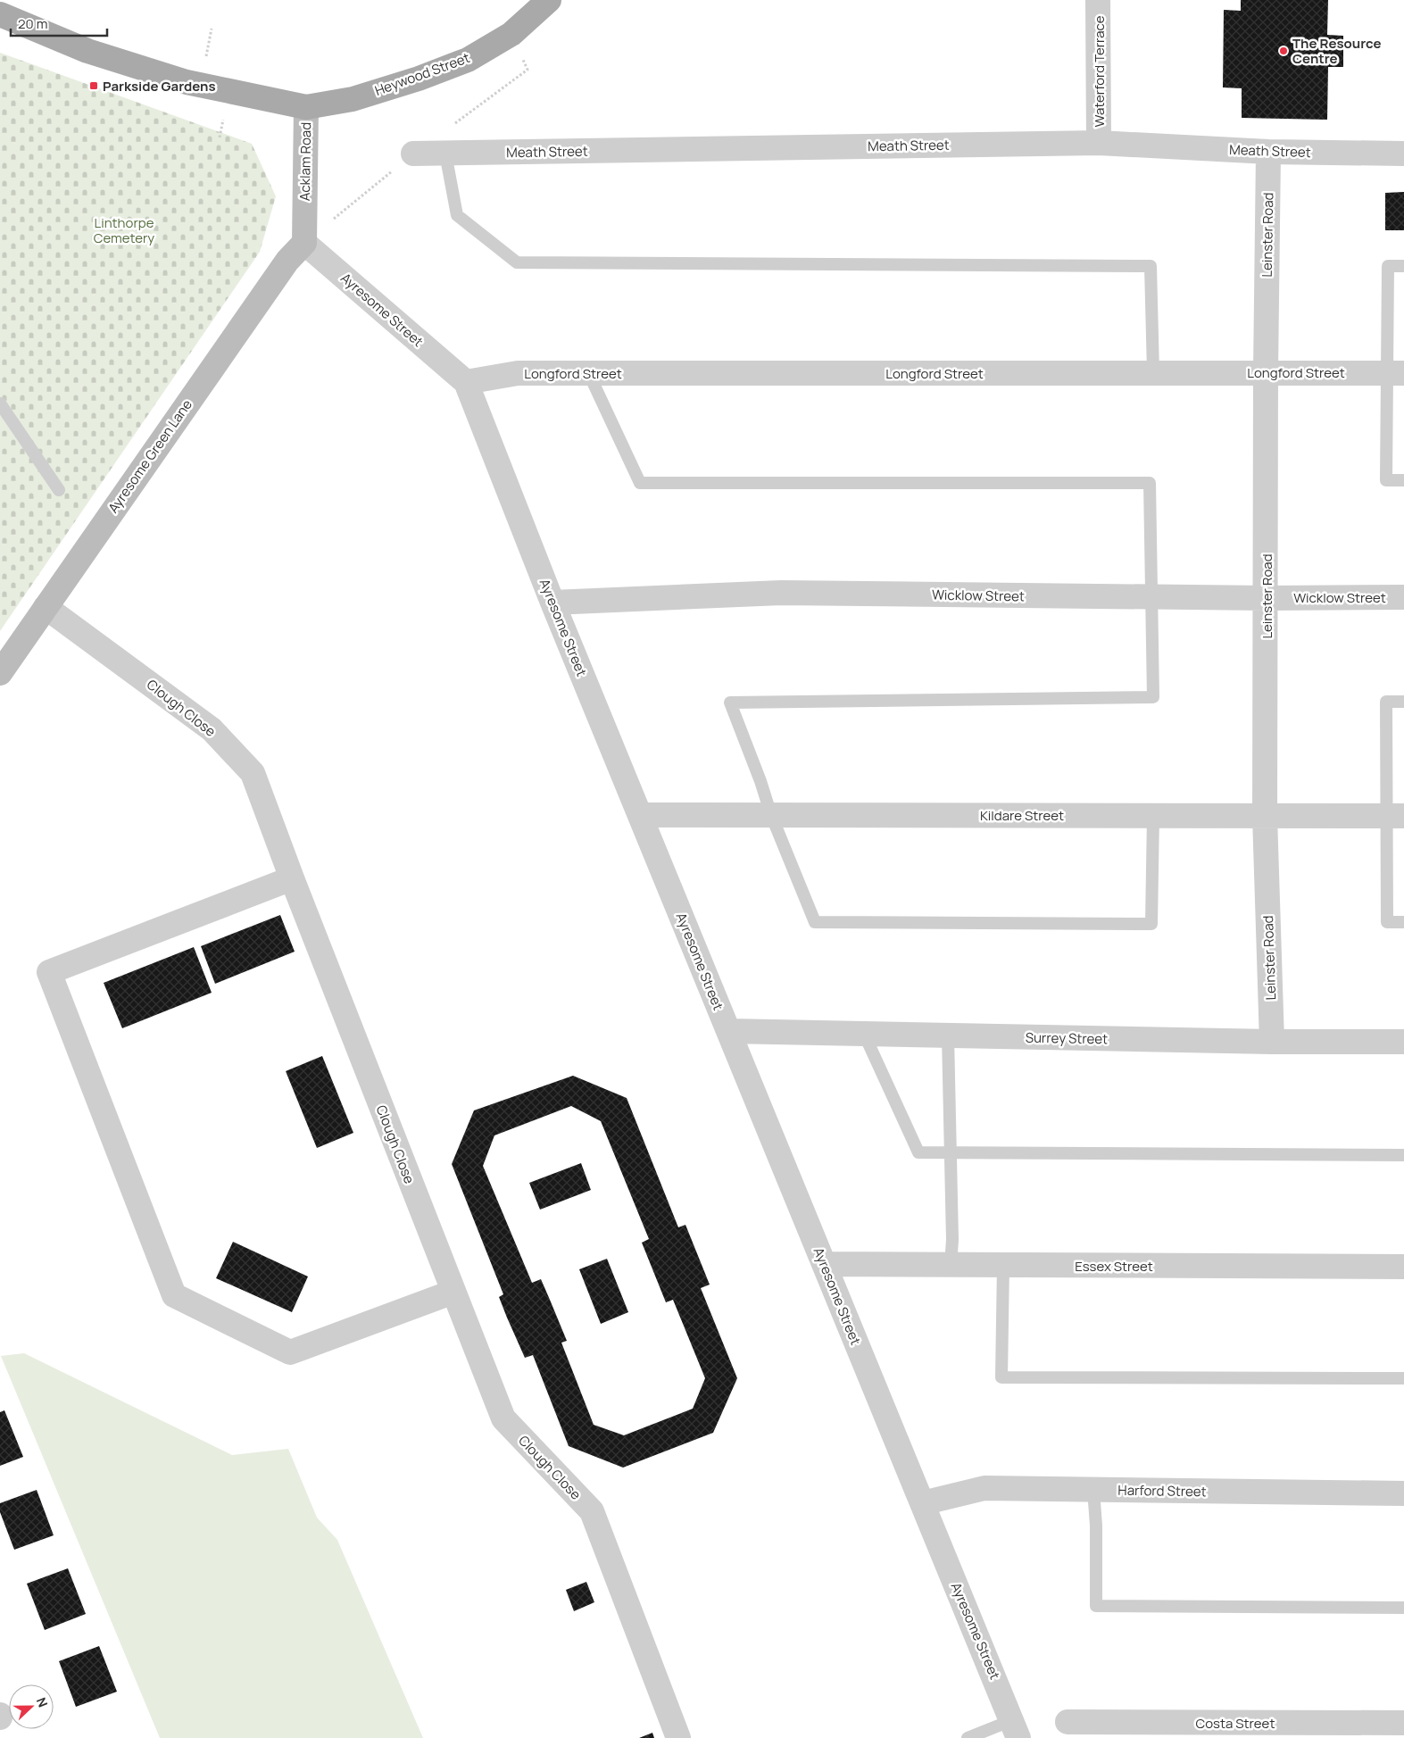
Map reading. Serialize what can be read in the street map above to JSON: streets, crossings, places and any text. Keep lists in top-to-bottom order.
{
  "streets": {
    "main road": ["Heywood Street", "Acklam Road"],
    "street": [
      "Waterford Terrace",
      "Meath Street",
      "Leinster Road",
      "Ayresome Street",
      "Longford Street",
      "Ayresome Green Lane",
      "Wicklow Street",
      "Clough Close",
      "Kildare Street",
      "Surrey Street",
      "Essex Street",
      "Harford Street",
      "Costa Street"
    ]
  },
  "crossings": [
    ["Waterford Terrace", "Meath Street"],
    ["Heywood Street", "Acklam Road"],
    ["Meath Street", "Leinster Road"],
    ["Acklam Road", "Ayresome Street"],
    ["Acklam Road", "Ayresome Green Lane"],
    ["Leinster Road", "Longford Street"],
    ["Leinster Road", "Wicklow Street"],
    ["Leinster Road", "Kildare Street"],
    ["Leinster Road", "Surrey Street"],
    ["Ayresome Street", "Longford Street"],
    ["Ayresome Street", "Ayresome Green Lane"],
    ["Ayresome Street", "Wicklow Street"],
    ["Ayresome Street", "Kildare Street"],
    ["Ayresome Street", "Surrey Street"],
    ["Ayresome Street", "Essex Street"],
    ["Ayresome Street", "Harford Street"],
    ["Ayresome Green Lane", "Clough Close"]
  ],
  "parks": ["Linthorpe Cemetery"],
  "places": {
    "other": ["The Resource Centre"],
    "transit": ["Parkside Gardens"]
  },
  "scale_bar": "20 m",
  "north": "right"
}
